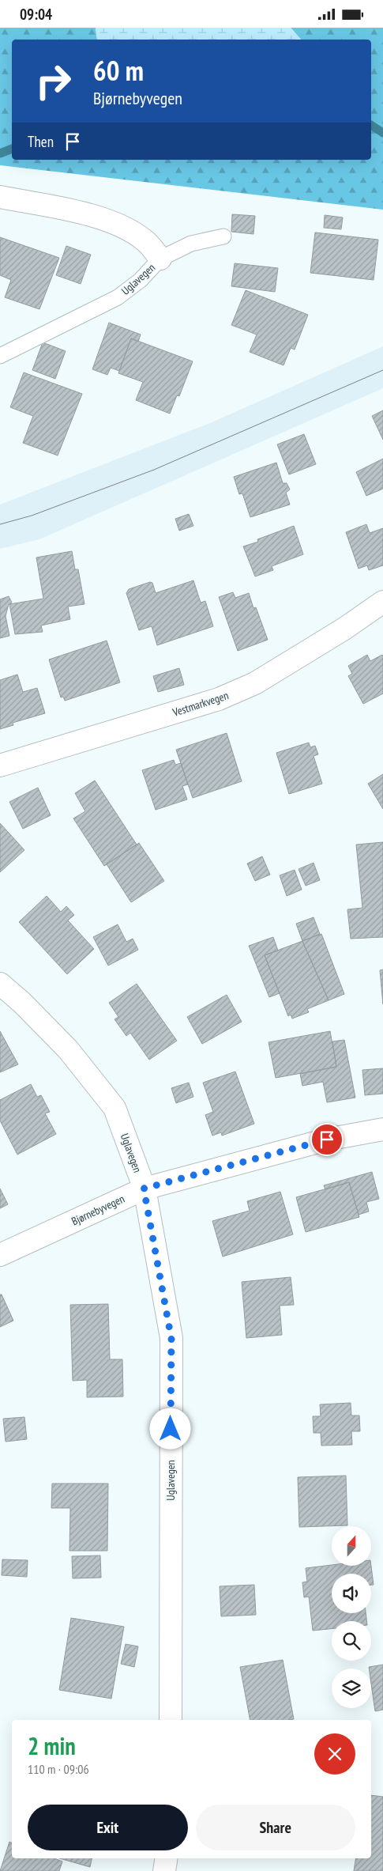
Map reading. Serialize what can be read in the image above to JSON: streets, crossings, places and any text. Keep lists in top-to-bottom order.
{
  "streets": {
    "street": ["Uglavegen", "Vestmarkvegen", "Bjørnebyvegen"]
  },
  "crossings": [
    ["Uglavegen", "Bjørnebyvegen"]
  ],
  "north": "top",
  "page": {
    "status": "09:04",
    "turn": ["60 m", "Bjørnebyvegen"],
    "then": "Then",
    "heading": ["2 min", "110 m · 09:06"],
    "buttons": ["Exit", "Share"]
  }
}
